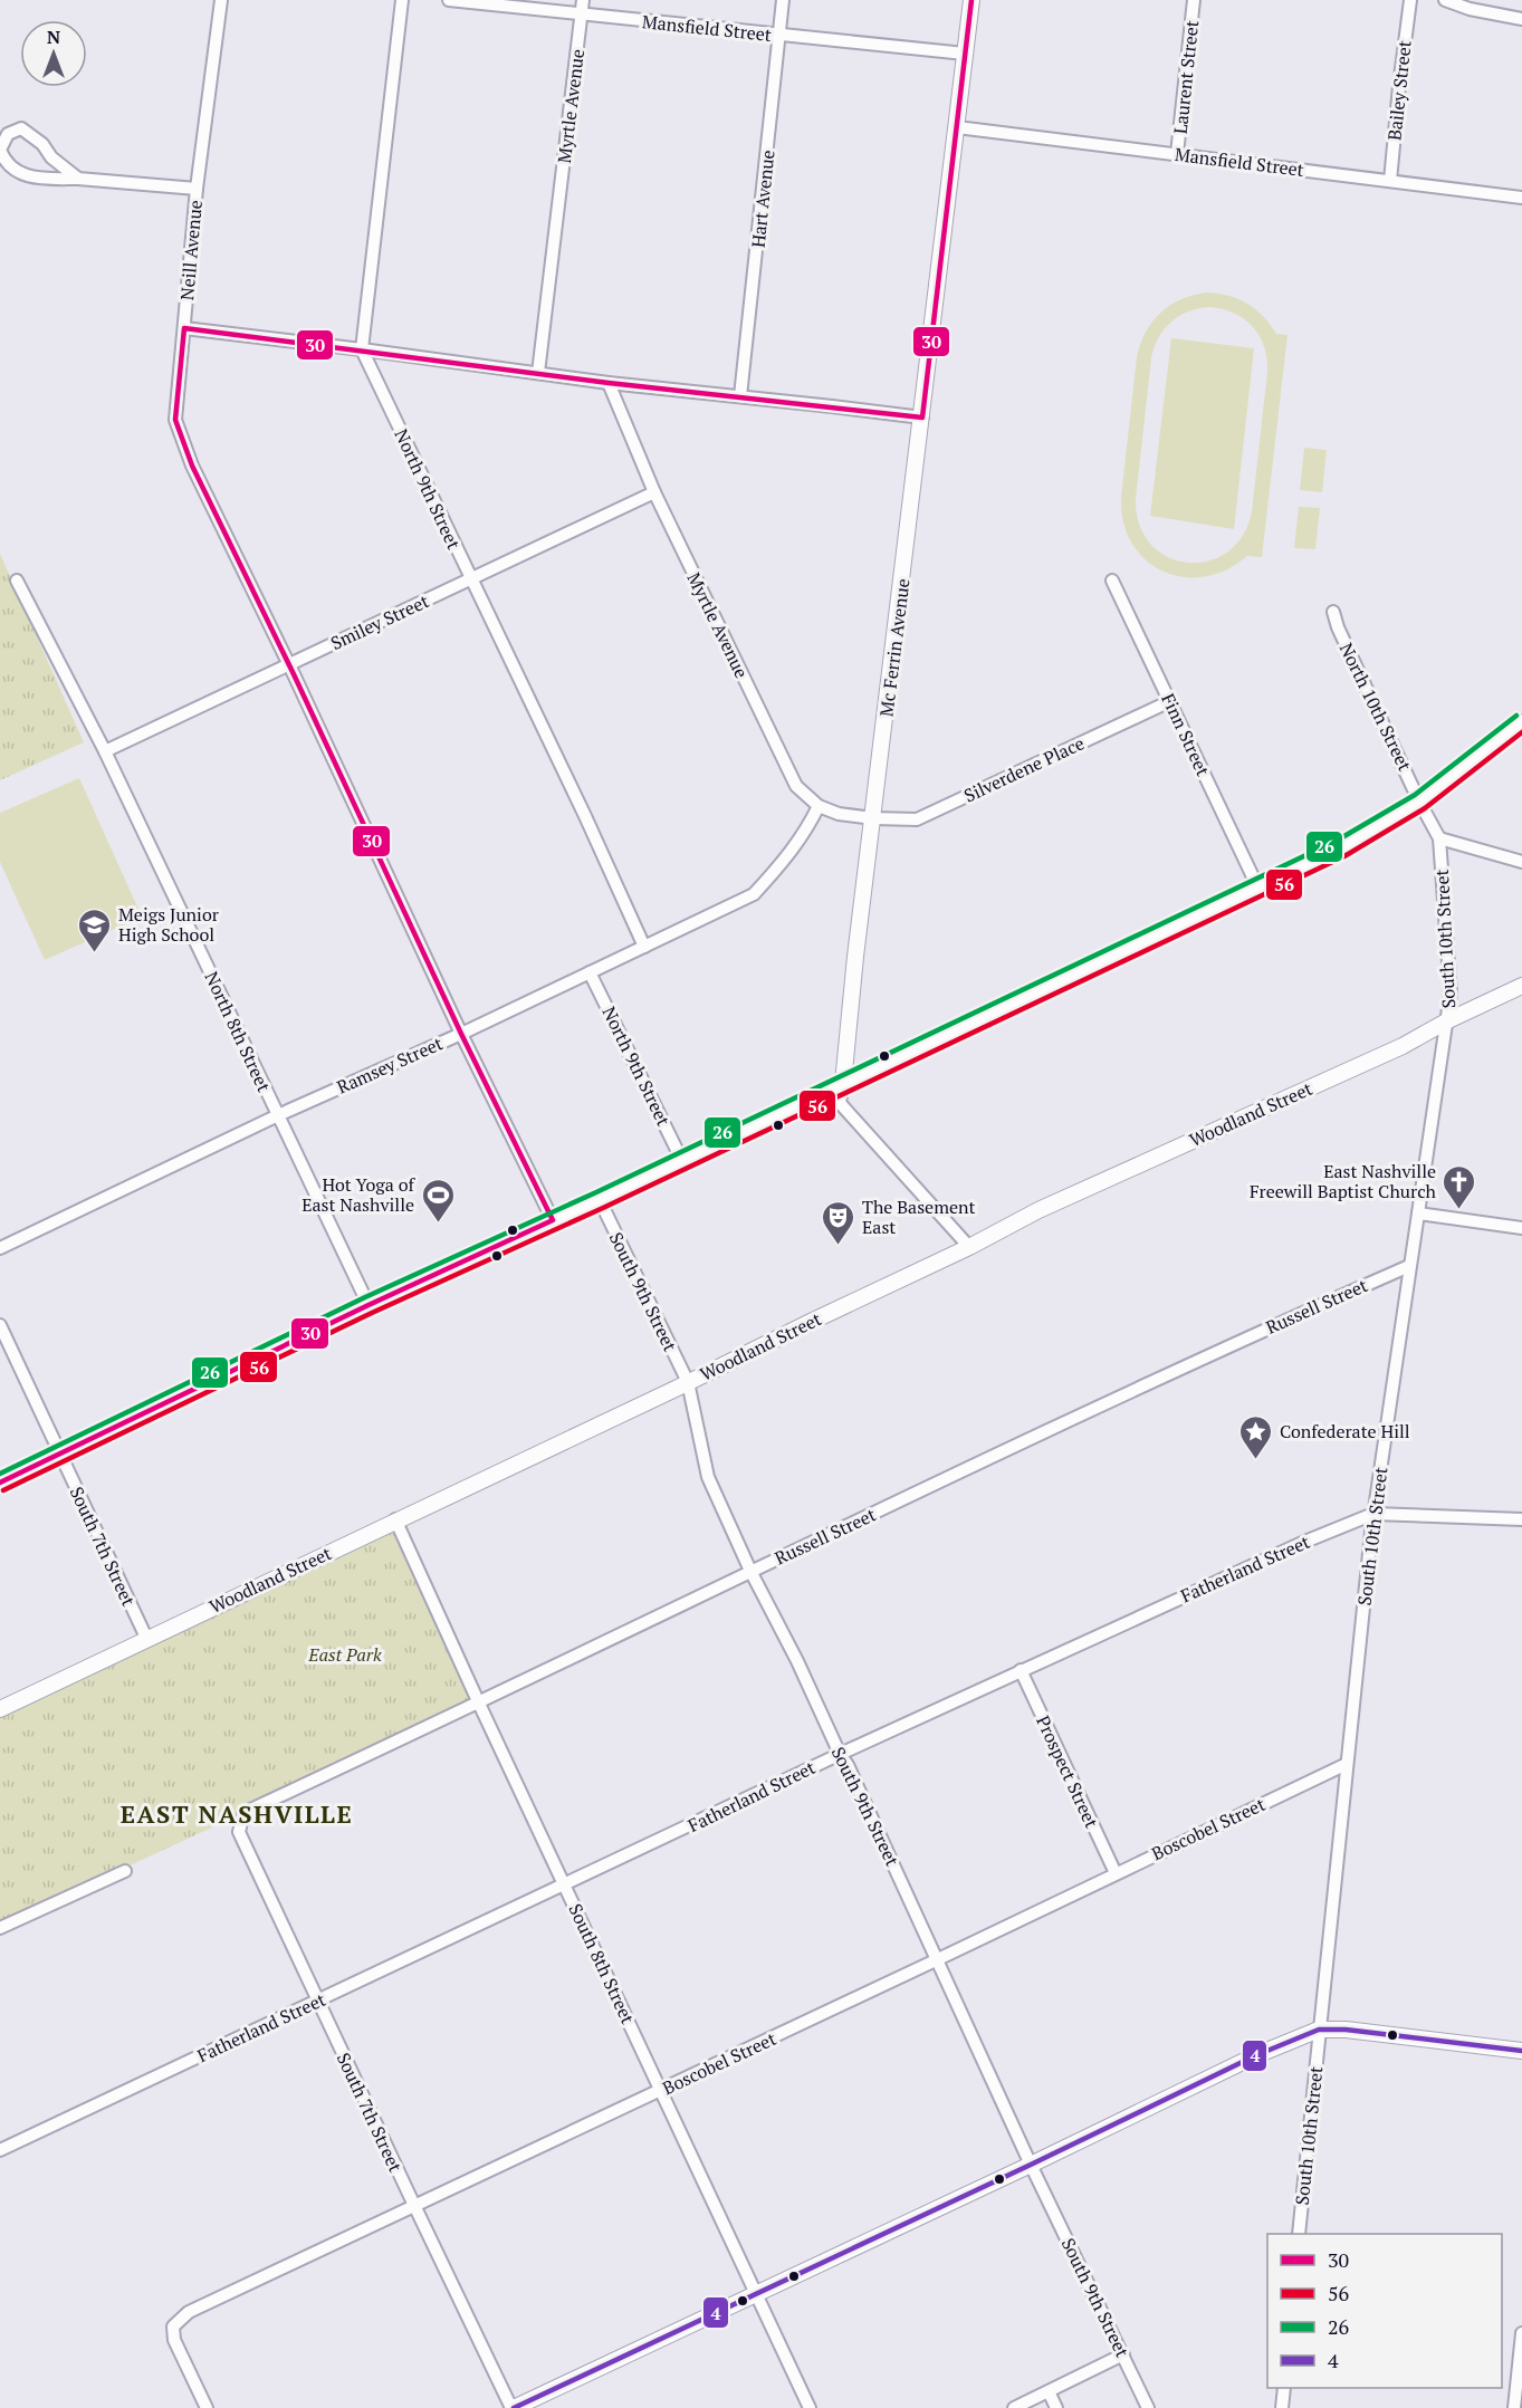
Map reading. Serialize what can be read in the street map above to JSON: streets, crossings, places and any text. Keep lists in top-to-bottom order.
{
  "streets": {
    "street": [
      "Mansfield Street",
      "Laurent Street",
      "Bailey Street",
      "Myrtle Avenue",
      "Hart Avenue",
      "Neill Avenue",
      "North 9th Street",
      "Smiley Street",
      "Mc Ferrin Avenue",
      "North 10th Street",
      "Finn Street",
      "Silverdene Place",
      "South 10th Street",
      "North 8th Street",
      "Ramsey Street",
      "Woodland Street",
      "South 9th Street",
      "Russell Street",
      "South 7th Street",
      "Fatherland Street",
      "Prospect Street",
      "Boscobel Street",
      "South 8th Street"
    ]
  },
  "crossings": [
    ["Mansfield Street", "Laurent Street"],
    ["Mansfield Street", "Bailey Street"],
    ["Mansfield Street", "Myrtle Avenue"],
    ["Mansfield Street", "Hart Avenue"],
    ["Mansfield Street", "Mc Ferrin Avenue"],
    ["Myrtle Avenue", "Smiley Street"],
    ["Myrtle Avenue", "Mc Ferrin Avenue"],
    ["Myrtle Avenue", "Silverdene Place"],
    ["Myrtle Avenue", "Ramsey Street"],
    ["Neill Avenue", "Smiley Street"],
    ["Neill Avenue", "Ramsey Street"],
    ["North 9th Street", "Smiley Street"],
    ["North 9th Street", "Ramsey Street"],
    ["Smiley Street", "North 8th Street"],
    ["Mc Ferrin Avenue", "Silverdene Place"],
    ["Mc Ferrin Avenue", "Woodland Street"],
    ["North 10th Street", "South 10th Street"],
    ["Finn Street", "Silverdene Place"],
    ["South 10th Street", "Woodland Street"],
    ["South 10th Street", "Russell Street"],
    ["South 10th Street", "Fatherland Street"],
    ["South 10th Street", "Boscobel Street"],
    ["North 8th Street", "Ramsey Street"],
    ["Woodland Street", "South 9th Street"],
    ["Woodland Street", "South 7th Street"],
    ["Woodland Street", "South 8th Street"],
    ["South 9th Street", "Russell Street"],
    ["South 9th Street", "Fatherland Street"],
    ["South 9th Street", "Boscobel Street"],
    ["Russell Street", "South 7th Street"],
    ["Russell Street", "South 8th Street"],
    ["South 7th Street", "Fatherland Street"],
    ["South 7th Street", "Boscobel Street"],
    ["Fatherland Street", "Prospect Street"],
    ["Fatherland Street", "South 8th Street"],
    ["Prospect Street", "Boscobel Street"],
    ["Boscobel Street", "South 8th Street"]
  ],
  "districts": ["EAST NASHVILLE"],
  "parks": ["East Park"],
  "places": {
    "school or university": ["Meigs Junior High School"],
    "church": ["East Nashville Freewill Baptist Church"],
    "sports": ["Hot Yoga of East Nashville"],
    "theatre": ["The Basement East"],
    "place": ["Confederate Hill"]
  },
  "lines": [
    "transit line 30",
    "transit line 26",
    "transit line 56",
    "transit line 4"
  ],
  "legend": [
    "30",
    "56",
    "26",
    "4"
  ],
  "north": "top"
}
